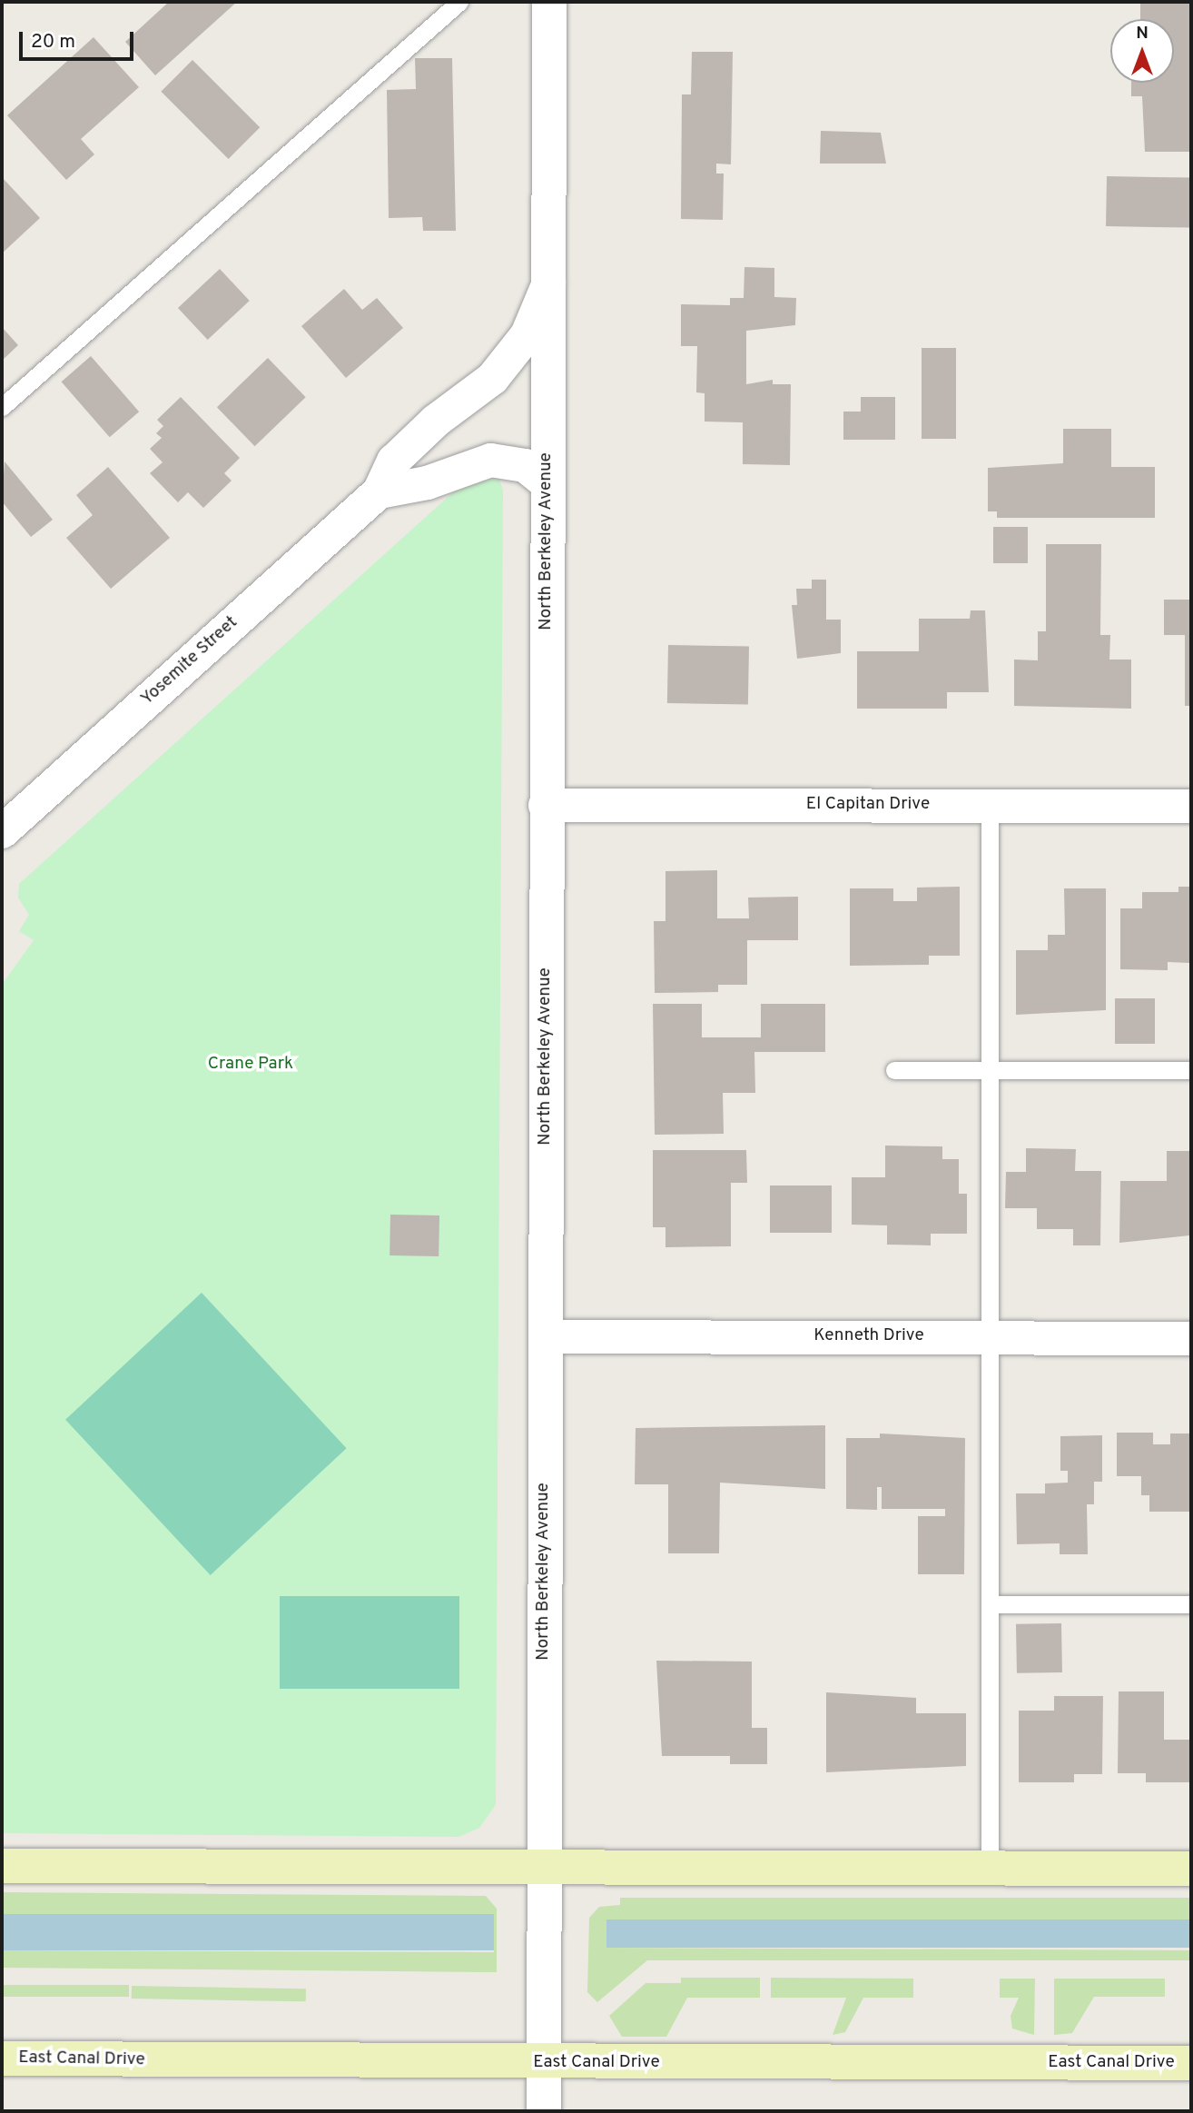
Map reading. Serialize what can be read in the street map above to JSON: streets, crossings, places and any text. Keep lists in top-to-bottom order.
{
  "streets": {
    "main road": ["East Canal Drive"],
    "street": [
      "North Berkeley Avenue",
      "Yosemite Street",
      "El Capitan Drive",
      "Kenneth Drive"
    ]
  },
  "crossings": [
    ["North Berkeley Avenue", "Yosemite Street"],
    ["North Berkeley Avenue", "El Capitan Drive"],
    ["North Berkeley Avenue", "Kenneth Drive"],
    ["North Berkeley Avenue", "East Canal Drive"]
  ],
  "parks": ["Crane Park"],
  "scale_bar": "20 m",
  "north": "top"
}
